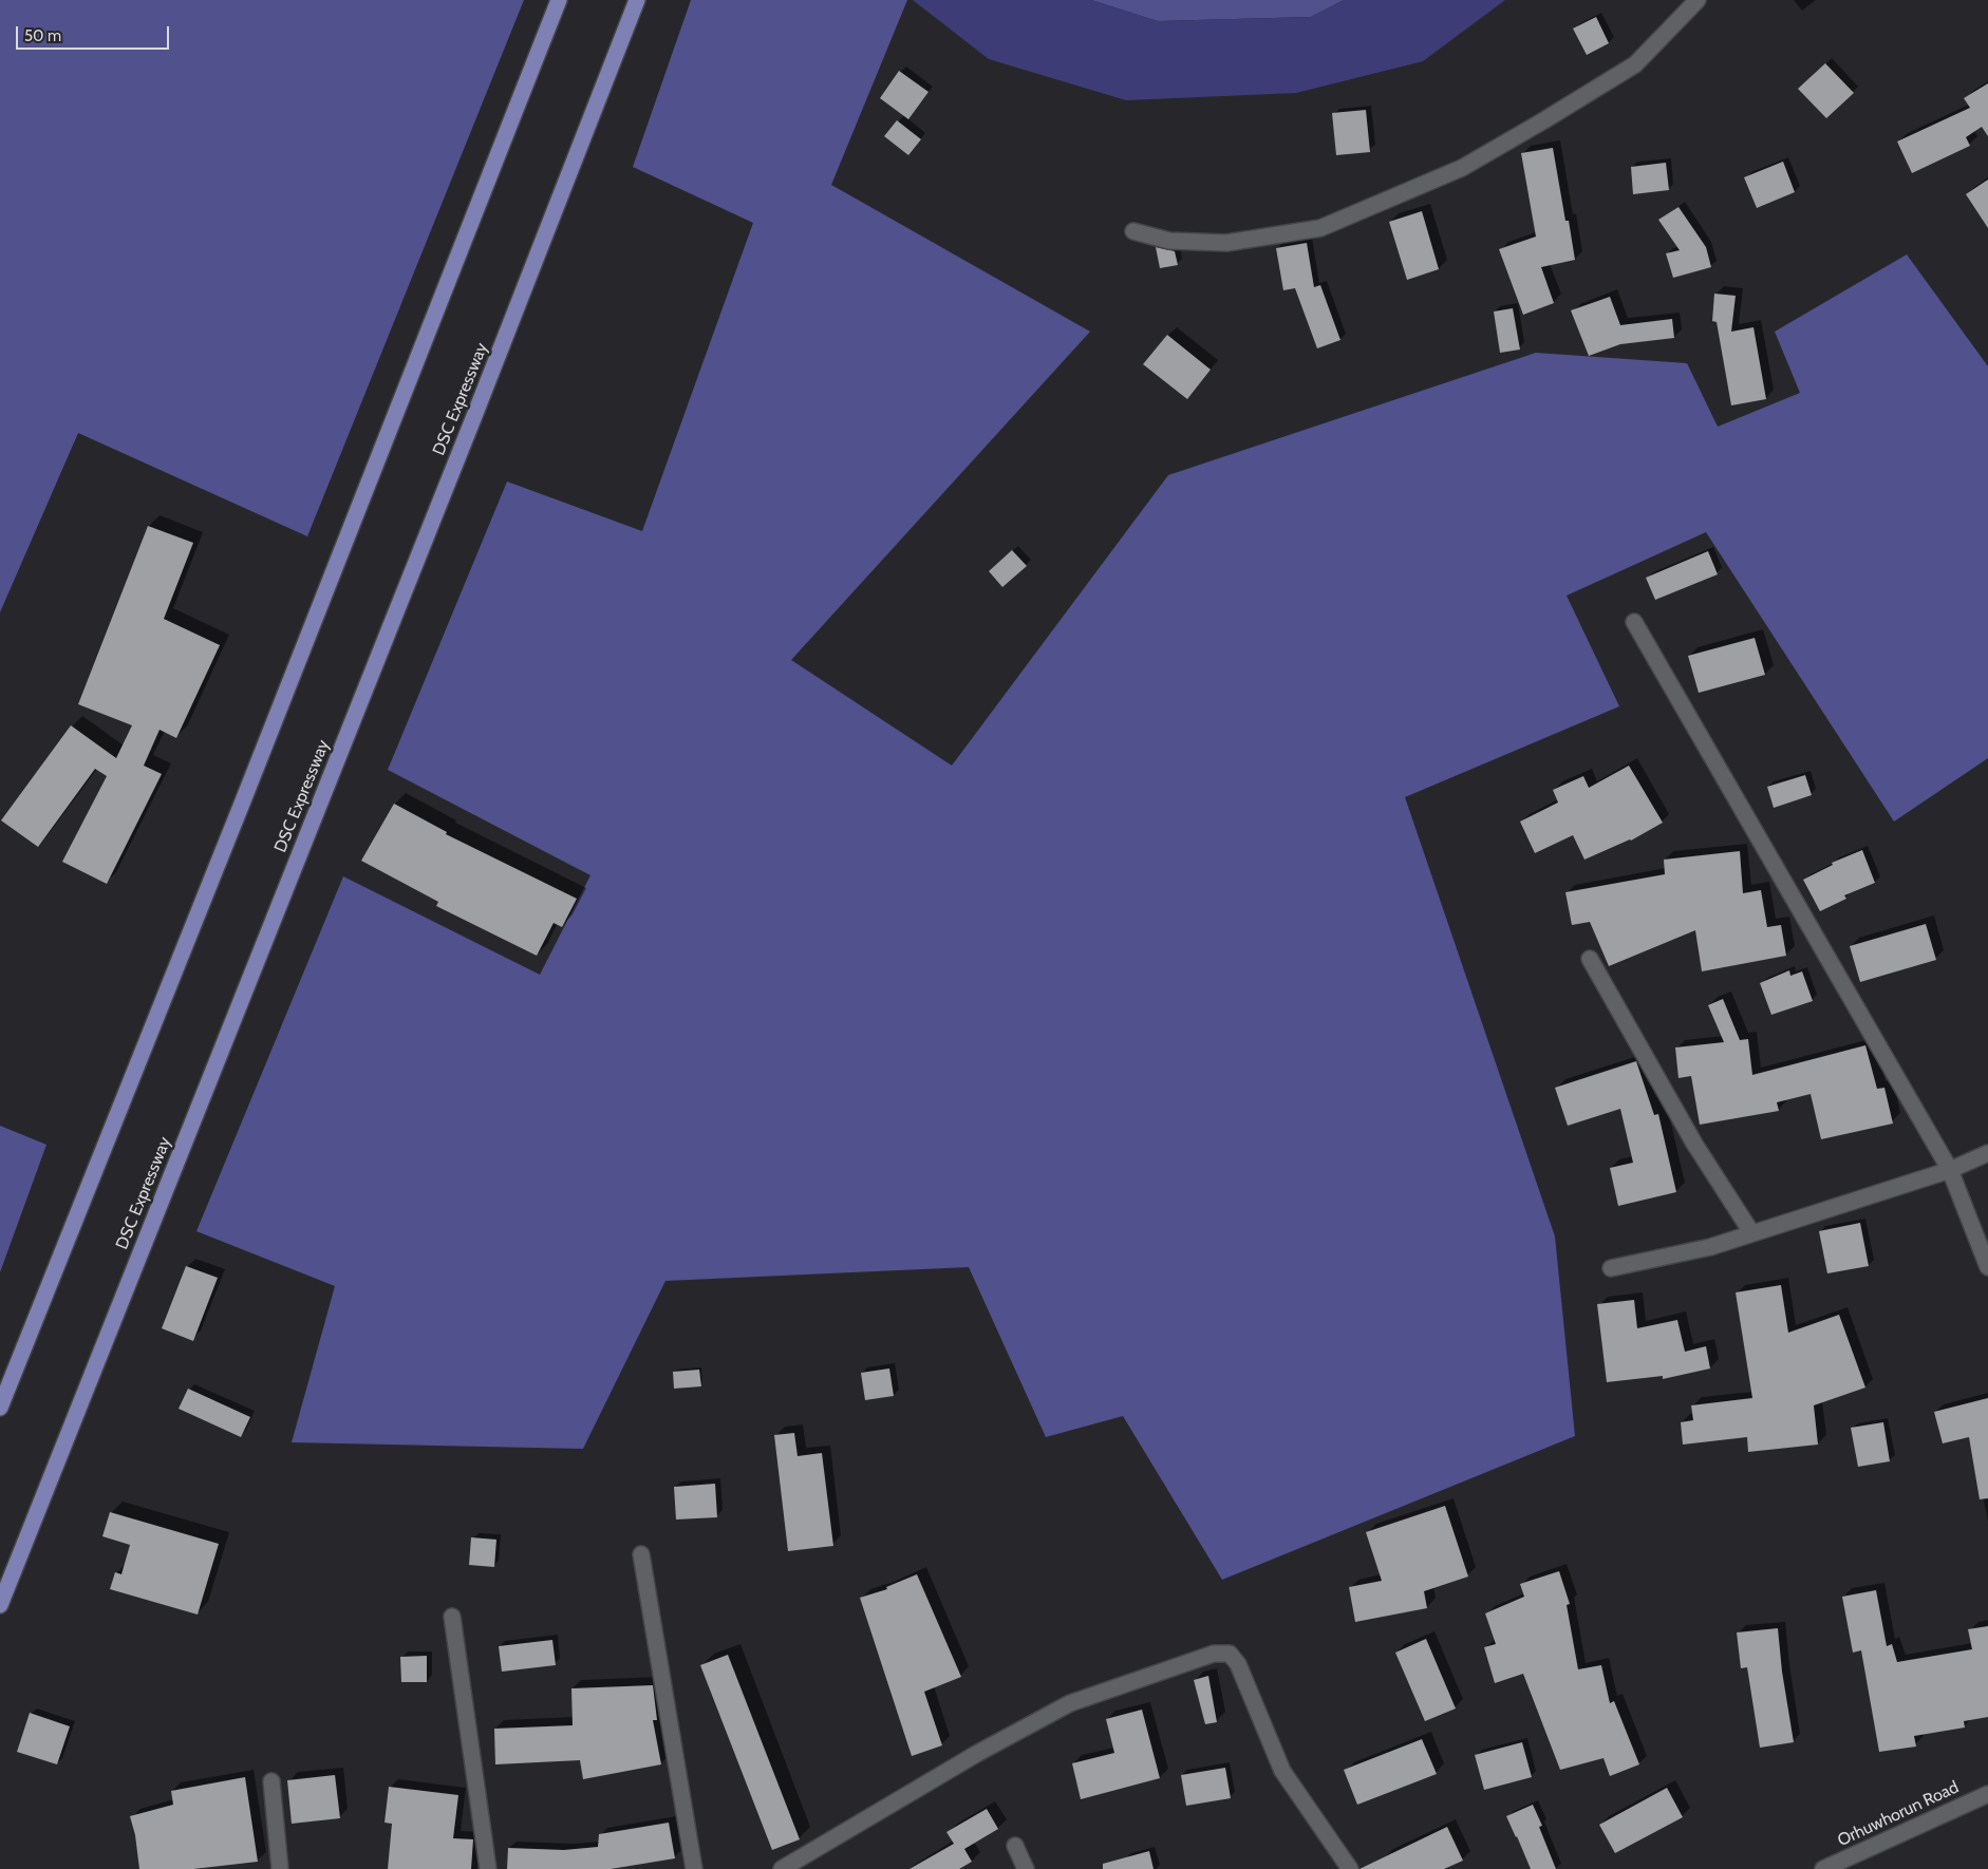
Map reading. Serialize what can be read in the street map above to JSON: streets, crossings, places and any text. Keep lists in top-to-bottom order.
{
  "streets": {
    "main road": ["DSC Expressway"],
    "street": ["Orhuwhorun Road"]
  },
  "scale_bar": "50 m"
}
